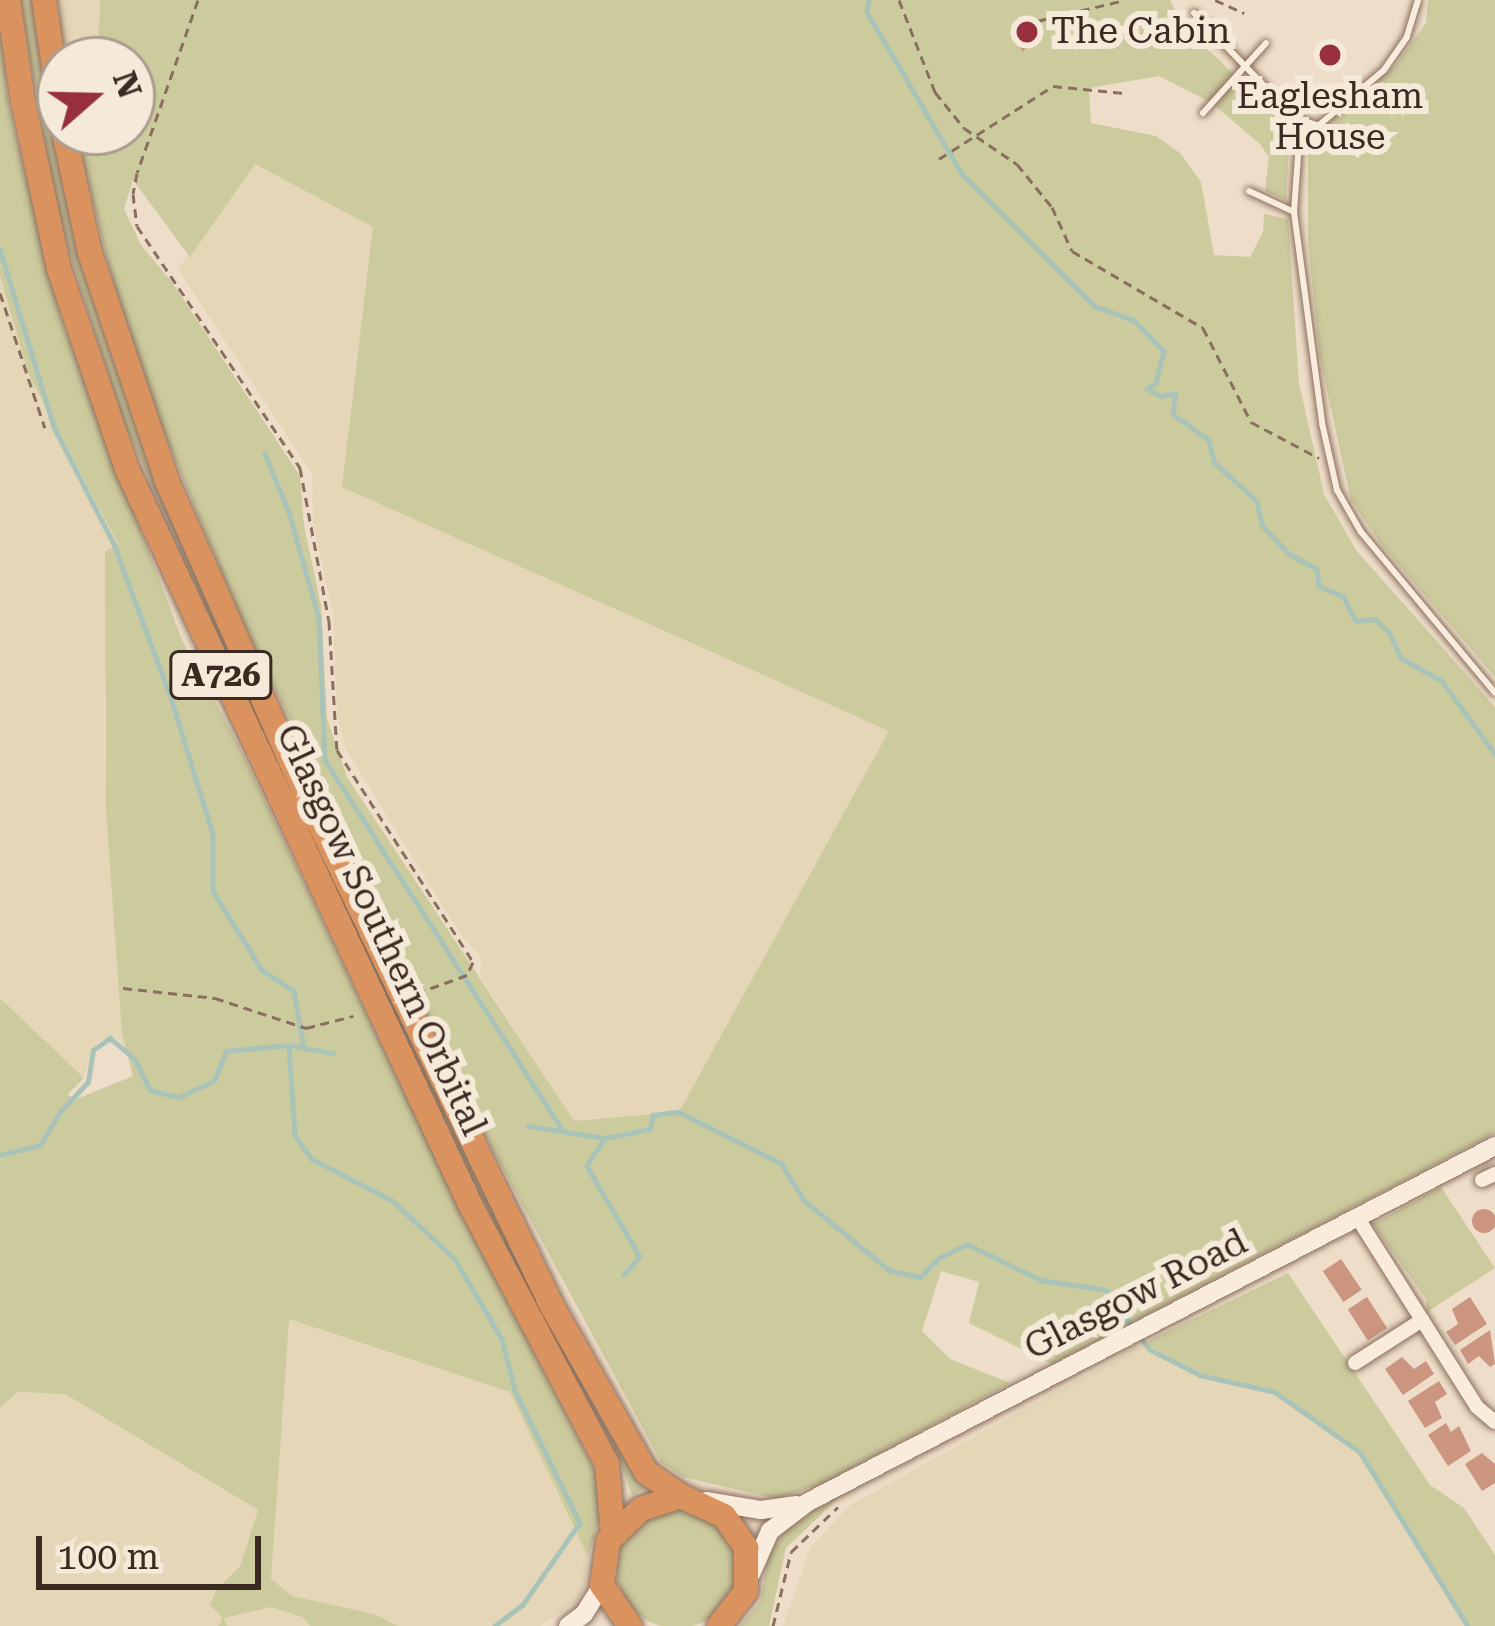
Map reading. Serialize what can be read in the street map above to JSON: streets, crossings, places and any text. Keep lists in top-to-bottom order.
{
  "streets": {
    "highway": ["A726", "Glasgow Southern Orbital"],
    "main road": ["Glasgow Road"]
  },
  "crossings": [
    ["A726", "Glasgow Southern Orbital"],
    ["A726", "Glasgow Road"],
    ["Glasgow Southern Orbital", "Glasgow Road"]
  ],
  "places": ["The Cabin", "Eaglesham House"],
  "scale_bar": "100 m",
  "north": "right"
}
